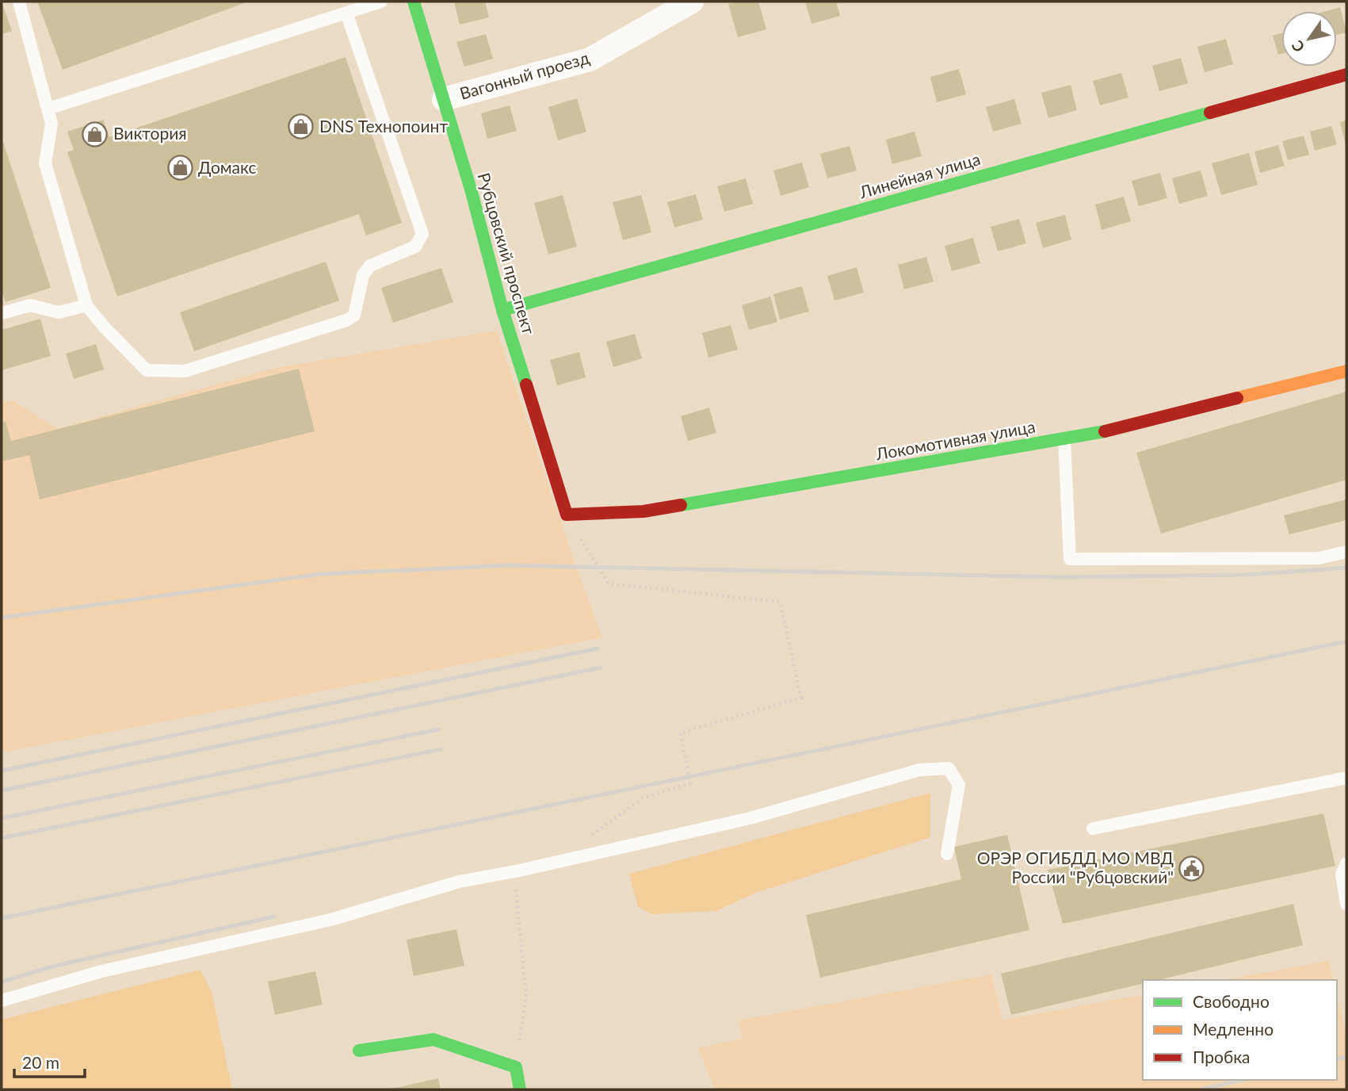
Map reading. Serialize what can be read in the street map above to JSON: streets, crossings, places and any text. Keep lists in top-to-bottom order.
{
  "streets": {
    "street": [
      "Вагонный проезд",
      "Линейная улица",
      "Рубцовский проспект",
      "Локомотивная улица"
    ]
  },
  "crossings": [
    ["Вагонный проезд", "Рубцовский проспект"],
    ["Линейная улица", "Рубцовский проспект"],
    ["Рубцовский проспект", "Локомотивная улица"]
  ],
  "places": {
    "shop": ["DNS Технопоинт", "Виктория", "Домакс"],
    "public building": ["ОРЭР ОГИБДД МО МВД России \"Рубцовский\""]
  },
  "legend": ["Свободно", "Медленно", "Пробка"],
  "scale_bar": "20 m",
  "north": "bottom left"
}
